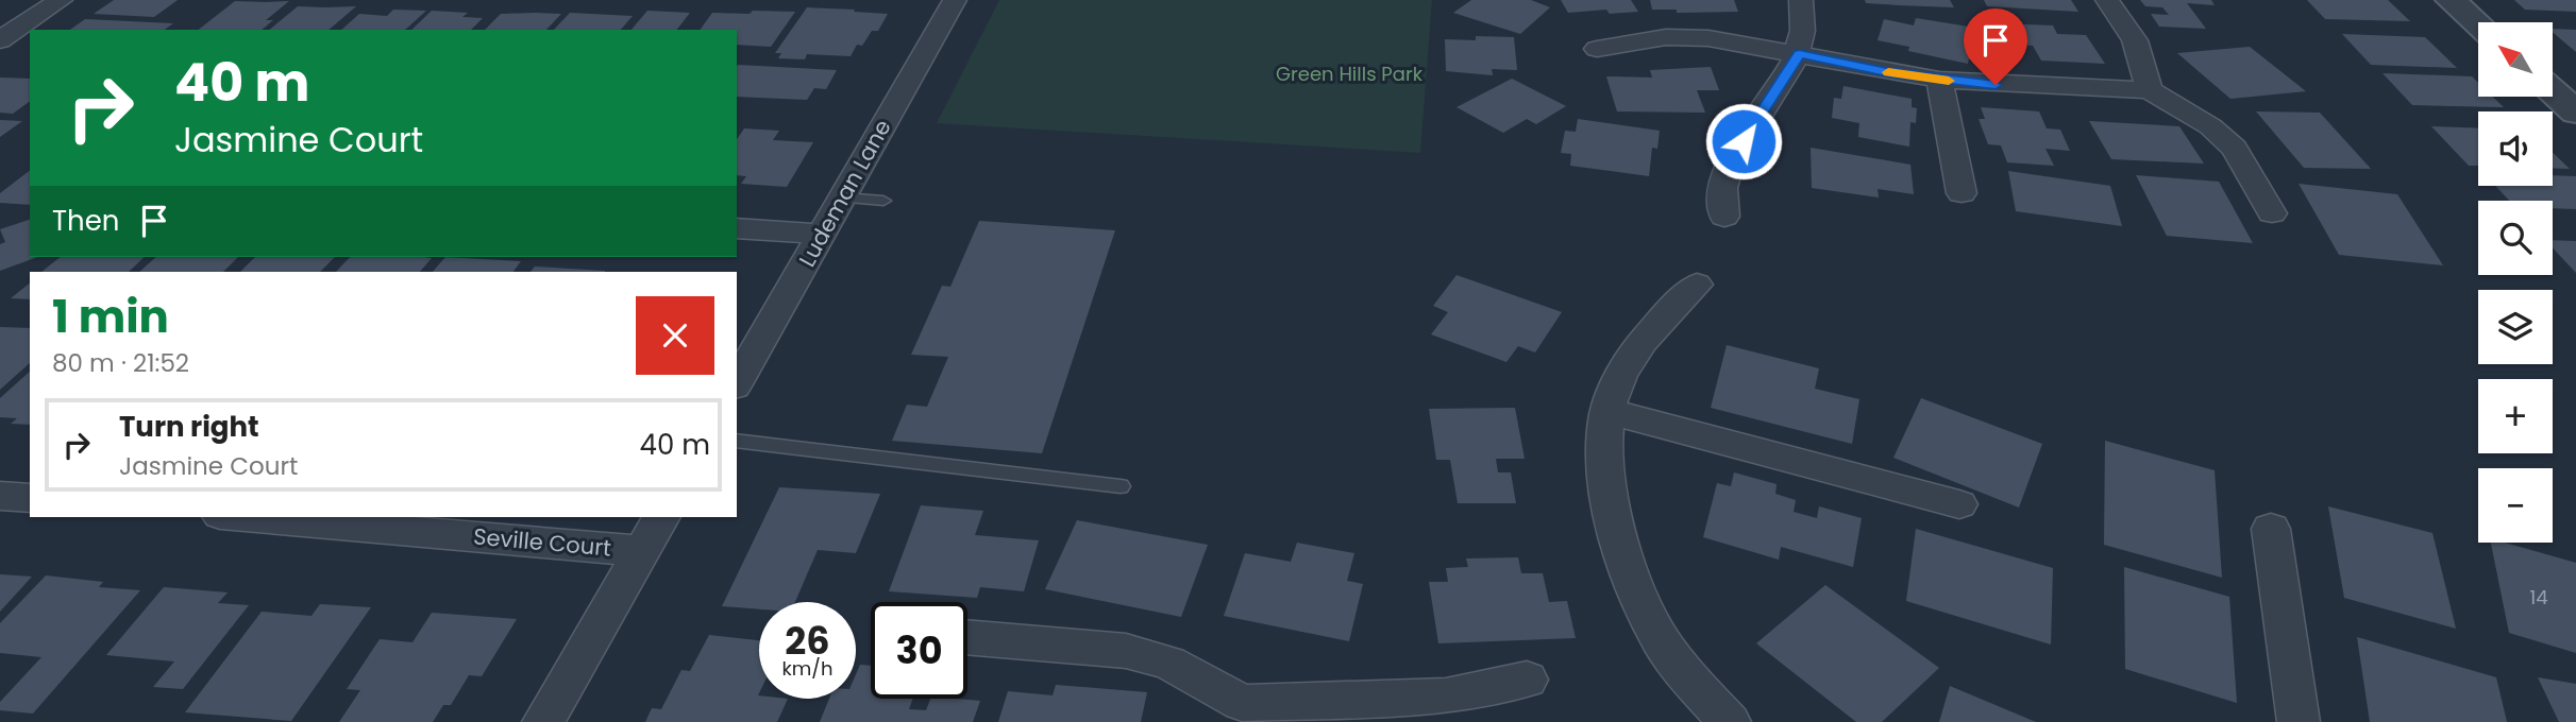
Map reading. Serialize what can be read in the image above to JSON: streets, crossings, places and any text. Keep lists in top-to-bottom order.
{
  "streets": {
    "street": ["Ludeman Lane", "Seville Court"]
  },
  "parks": ["Green Hills Park"],
  "house_numbers": ["14"],
  "north": "top left",
  "page": {
    "map_buttons": ["+", "−"],
    "turn": ["40 m", "Jasmine Court"],
    "then": "Then",
    "heading": ["1 min", "80 m · 21:52"],
    "list": [
      {
        "name": "Turn right",
        "note": "Jasmine Court",
        "value": "40 m"
      }
    ],
    "speed": "26 km/h",
    "limit": "30"
  }
}
